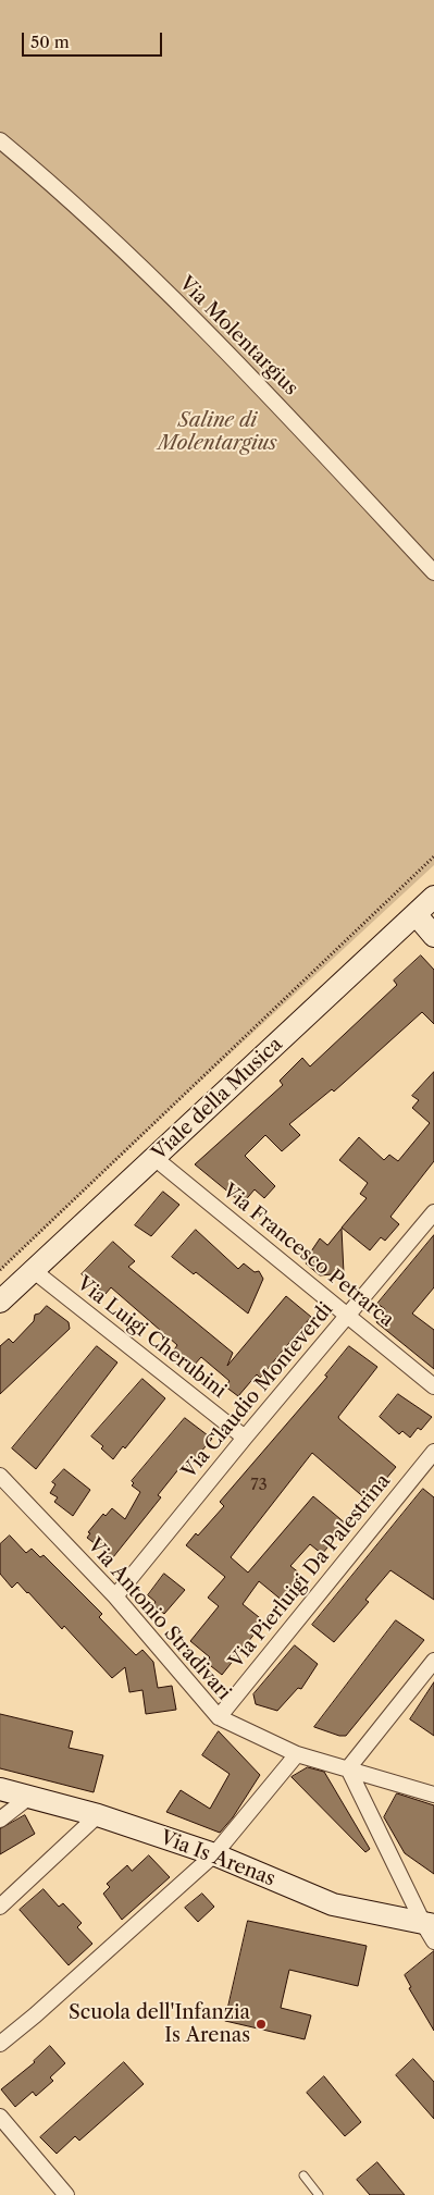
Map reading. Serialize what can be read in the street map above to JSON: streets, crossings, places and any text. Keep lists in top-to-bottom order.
{
  "streets": {
    "street": [
      "Via Molentargius",
      "Viale della Musica",
      "Via Francesco Petrarca",
      "Via Luigi Cherubini",
      "Via Claudio Monteverdi",
      "Via Pierluigi Da Palestrina",
      "Via Antonio Stradivari",
      "Via Is Arenas"
    ]
  },
  "crossings": [
    ["Viale della Musica", "Via Francesco Petrarca"],
    ["Viale della Musica", "Via Luigi Cherubini"],
    ["Via Francesco Petrarca", "Via Claudio Monteverdi"],
    ["Via Luigi Cherubini", "Via Claudio Monteverdi"],
    ["Via Claudio Monteverdi", "Via Antonio Stradivari"],
    ["Via Pierluigi Da Palestrina", "Via Antonio Stradivari"]
  ],
  "parks": ["Saline di Molentargius"],
  "places": ["Scuola dell'Infanzia Is Arenas"],
  "house_numbers": ["73"],
  "scale_bar": "50 m"
}
